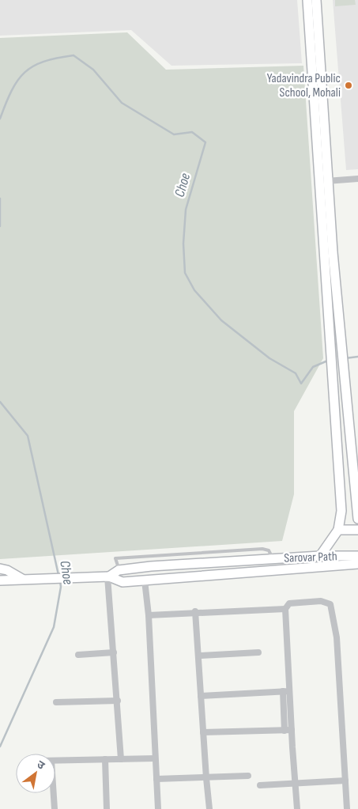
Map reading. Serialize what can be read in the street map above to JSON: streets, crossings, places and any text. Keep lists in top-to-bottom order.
{
  "streets": {
    "main road": ["Sarovar Path"]
  },
  "water": ["Choe"],
  "places": ["Yadavindra Public School, Mohali"],
  "north": "top right"
}
